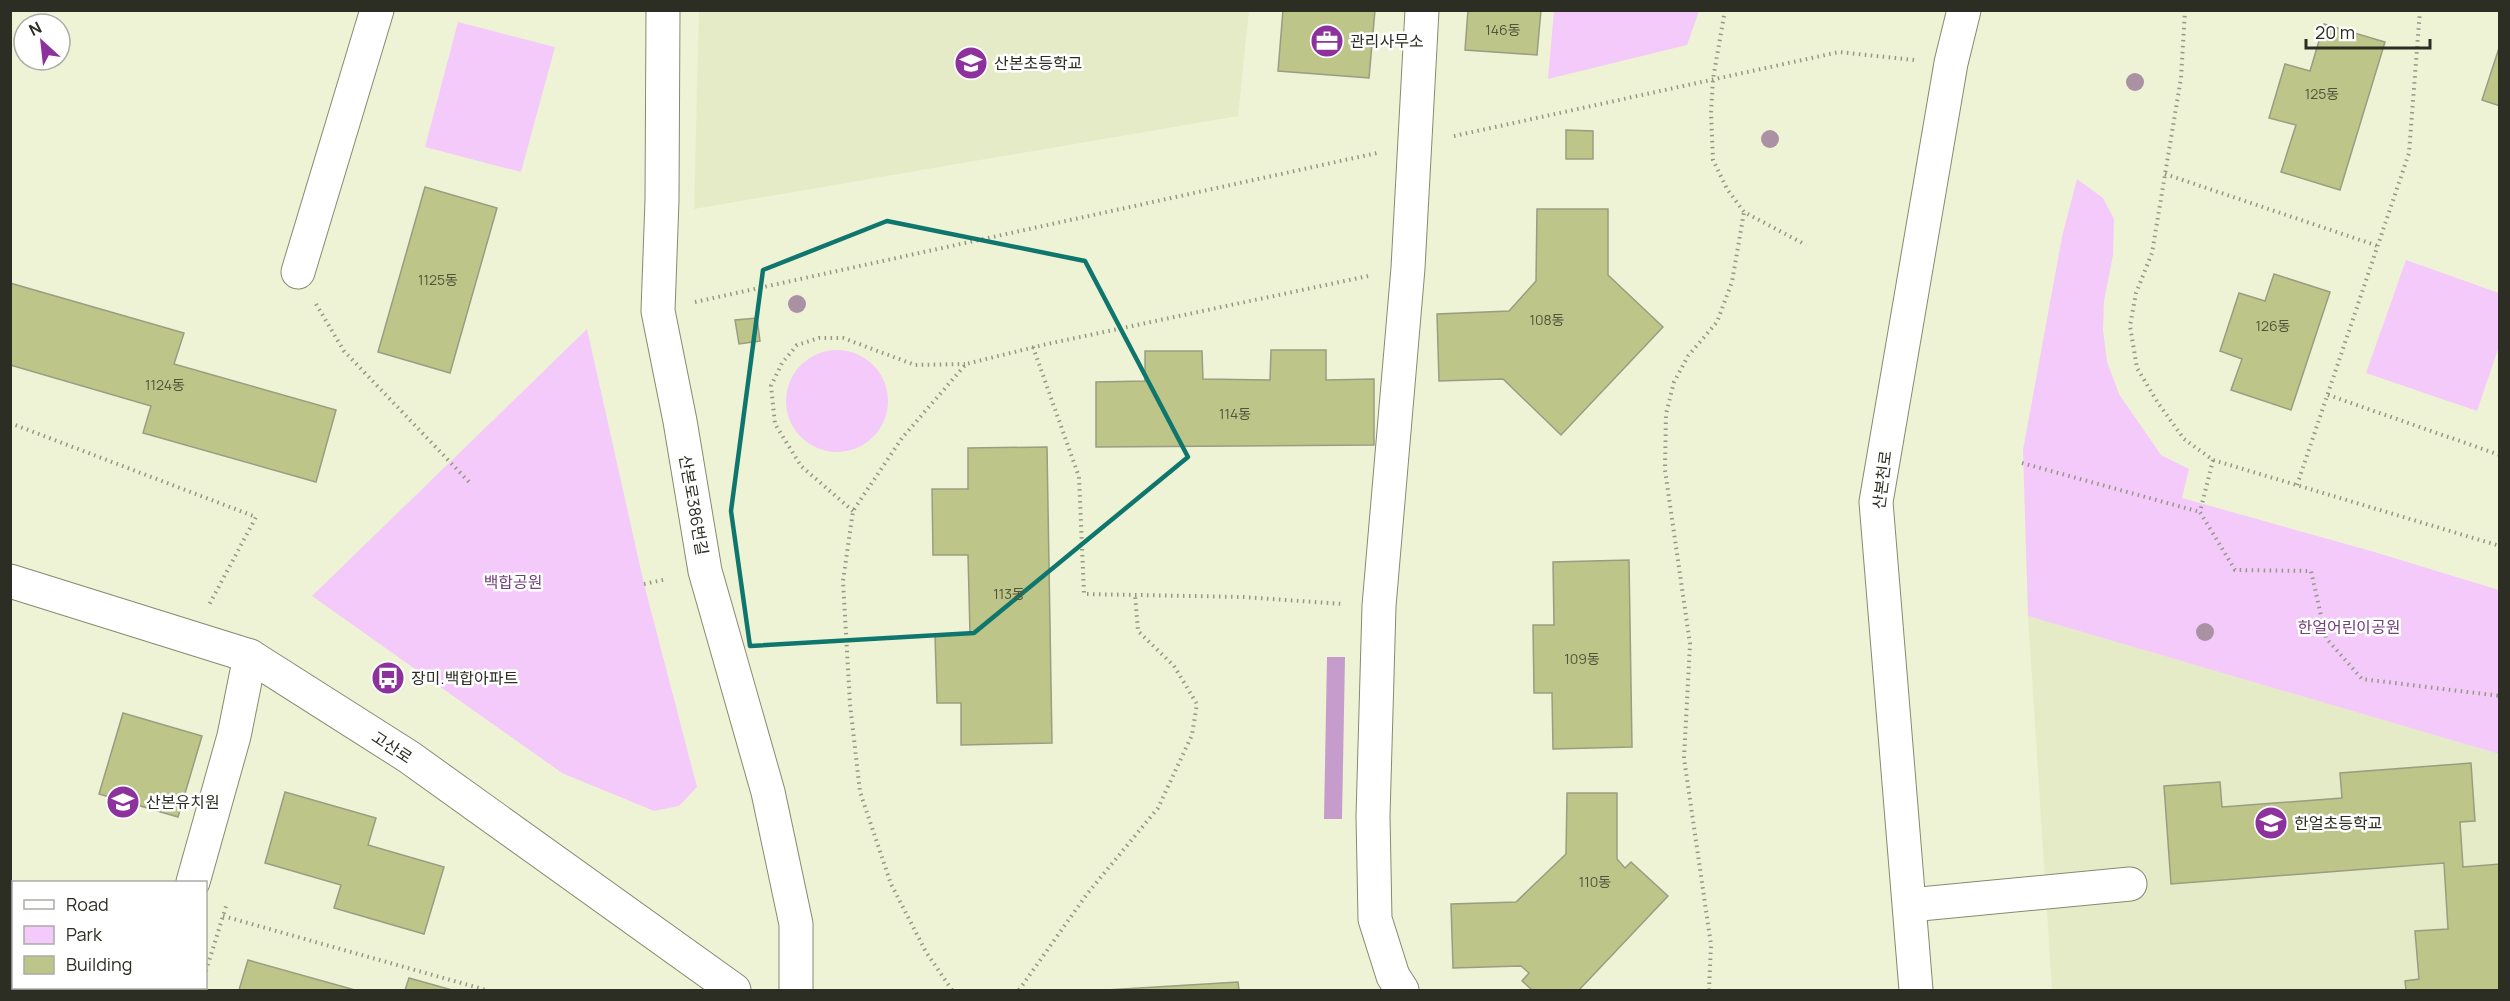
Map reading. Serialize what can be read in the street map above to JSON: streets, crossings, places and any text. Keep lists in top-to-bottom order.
{
  "streets": {
    "street": ["산본천로", "산본로386번길", "고산로"]
  },
  "parks": ["백합공원", "한얼어린이공원"],
  "places": {
    "office": ["관리사무소"],
    "school or university": ["산본초등학교", "산본유치원", "한얼초등학교"],
    "bus stop": ["장미.백합아파트"]
  },
  "house_numbers": [
    "146동",
    "125동",
    "1125동",
    "108동",
    "126동",
    "1124동",
    "114동",
    "113동",
    "109동",
    "110동"
  ],
  "legend": ["Road", "Park", "Building"],
  "scale_bar": "20 m",
  "north": "top left"
}
